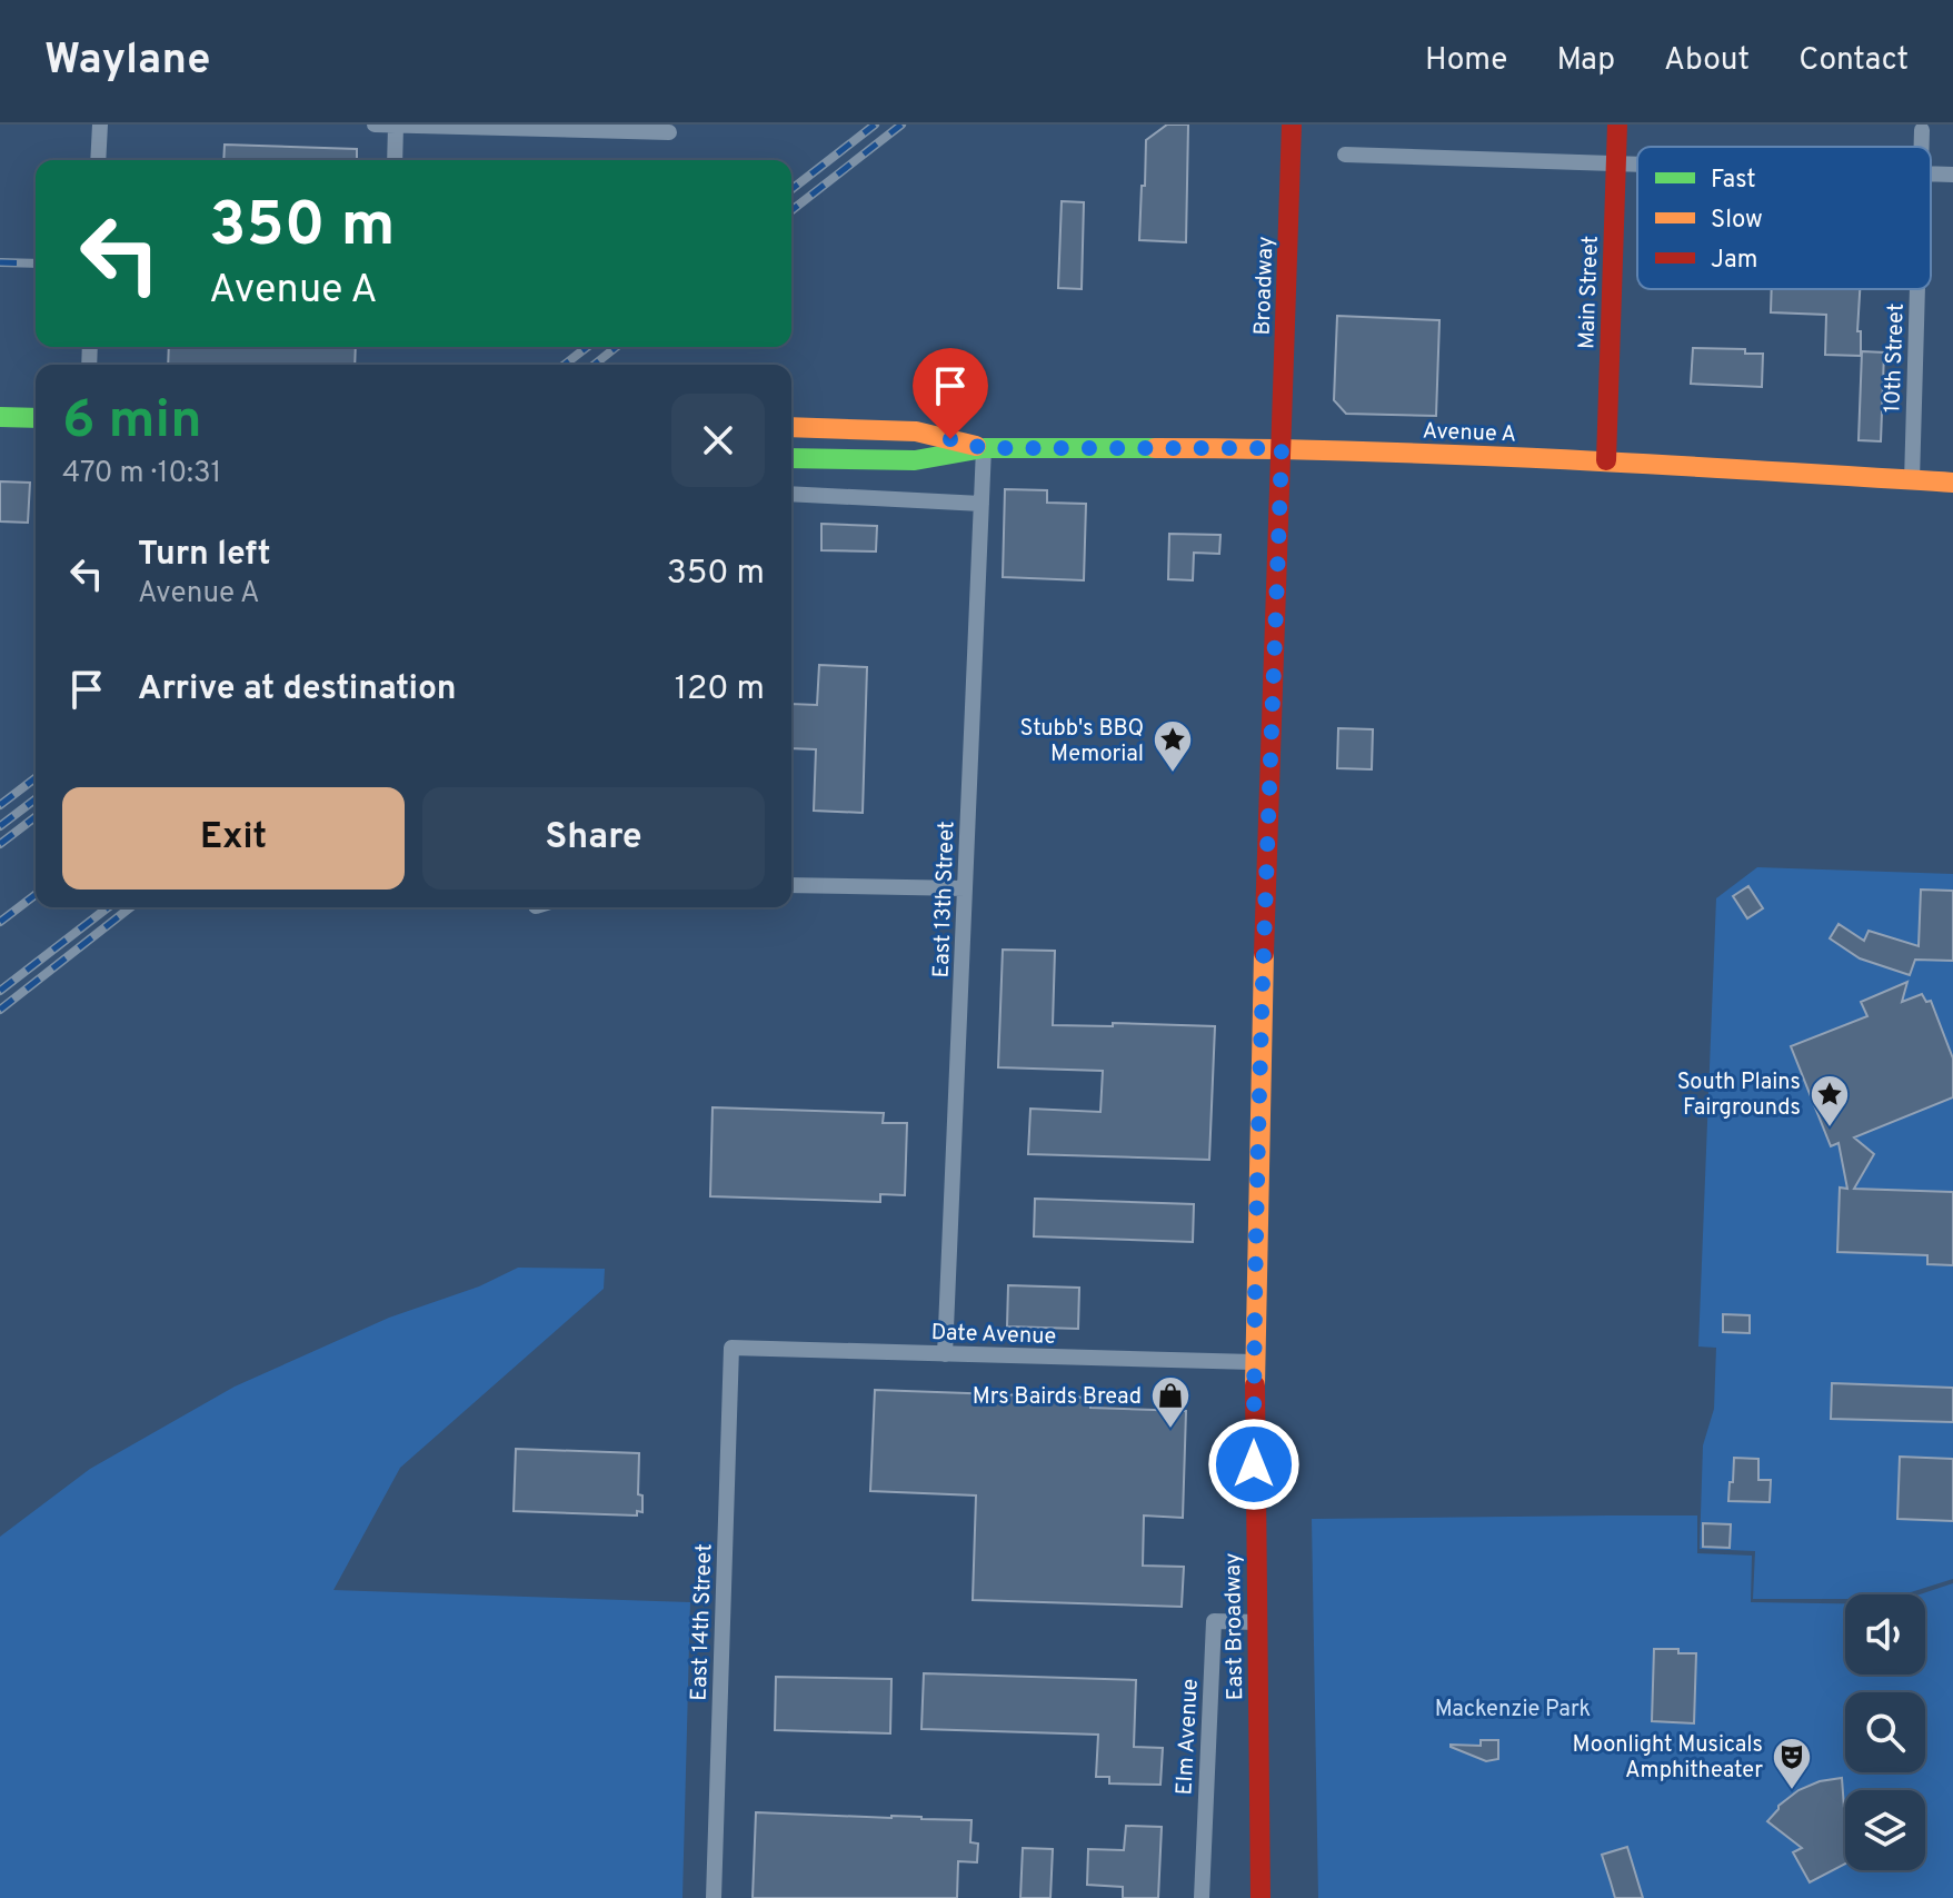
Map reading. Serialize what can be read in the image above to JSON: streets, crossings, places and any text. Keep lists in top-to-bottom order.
{
  "streets": {
    "main road": [
      "Broadway",
      "Main Street",
      "Avenue A",
      "East Broadway"
    ],
    "street": [
      "10th Street",
      "East 13th Street",
      "Date Avenue",
      "East 14th Street",
      "Elm Avenue"
    ]
  },
  "crossings": [
    ["Broadway", "Avenue A"],
    ["Broadway", "East Broadway"],
    ["Main Street", "Avenue A"],
    ["10th Street", "Avenue A"],
    ["Avenue A", "East 13th Street"],
    ["Avenue A", "East Broadway"],
    ["East 13th Street", "Date Avenue"],
    ["Date Avenue", "East 14th Street"],
    ["Date Avenue", "East Broadway"],
    ["East Broadway", "Elm Avenue"]
  ],
  "parks": ["Mackenzie Park"],
  "places": {
    "place": ["Stubb's BBQ Memorial", "South Plains Fairgrounds"],
    "shop": ["Mrs Bairds Bread"],
    "theatre": ["Moonlight Musicals Amphitheater"]
  },
  "legend": ["Fast", "Slow", "Jam"],
  "page": {
    "header": "Waylane",
    "nav": [
      "Home",
      "Map",
      "About",
      "Contact"
    ],
    "turn": ["350 m", "Avenue A"],
    "heading": ["6 min", "470 m · 10:31"],
    "list": [
      {
        "name": "Turn left",
        "note": "Avenue A",
        "value": "350 m"
      },
      {
        "name": "Arrive at destination",
        "value": "120 m"
      }
    ],
    "buttons": ["Exit", "Share"]
  }
}
